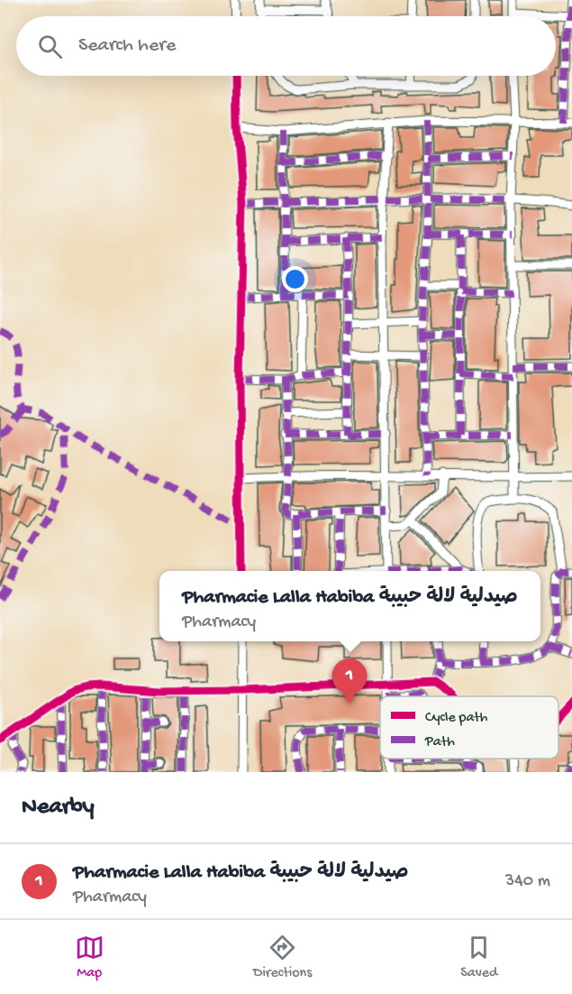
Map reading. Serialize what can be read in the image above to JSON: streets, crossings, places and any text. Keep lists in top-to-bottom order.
{
  "legend": ["Cycle path", "Path"],
  "page": {
    "search": "Search here",
    "popup": ["Pharmacie Lalla Habiba صيدلية لالة حبيبة", "Pharmacy"],
    "pins": "1",
    "heading": "Nearby",
    "list": [
      {
        "mark": "1",
        "name": "Pharmacie Lalla Habiba صيدلية لالة حبيبة",
        "note": "Pharmacy",
        "value": "340 m"
      }
    ],
    "nav": ["Map", "Directions", "Saved"]
  }
}
